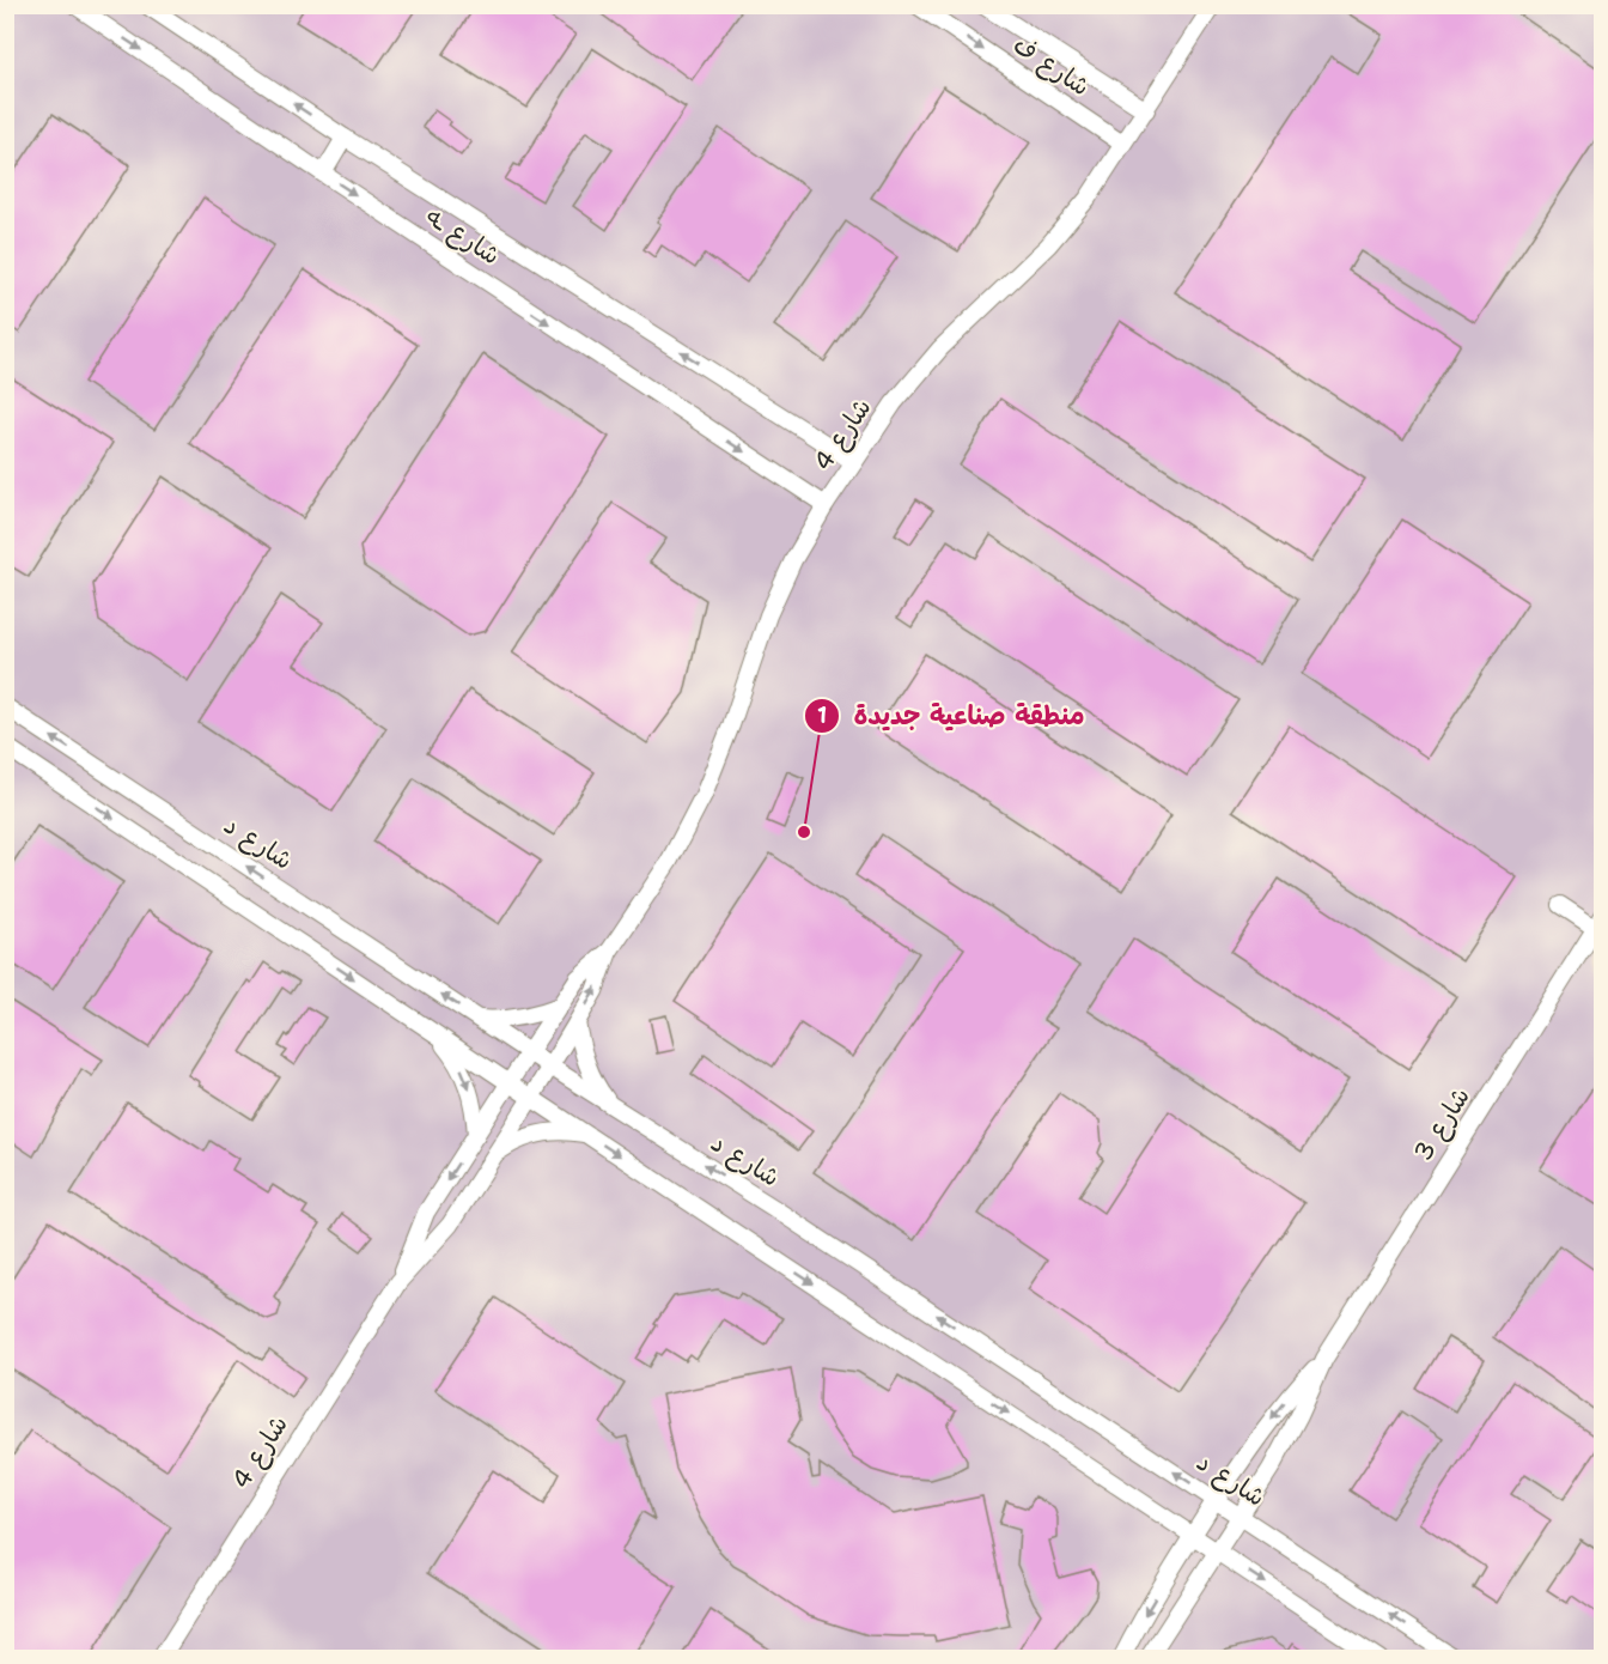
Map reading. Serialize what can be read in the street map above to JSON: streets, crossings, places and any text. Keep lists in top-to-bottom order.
{
  "streets": {
    "street": [
      "شارع ف",
      "شارع ـه",
      "شارع 4",
      "شارع د",
      "شارع 3"
    ]
  },
  "crossings": [
    ["شارع ف", "شارع 4"],
    ["شارع ـه", "شارع 4"],
    ["شارع 4", "شارع د"],
    ["شارع د", "شارع 3"]
  ],
  "places": ["منطقة صناعية جديدة"]
}
